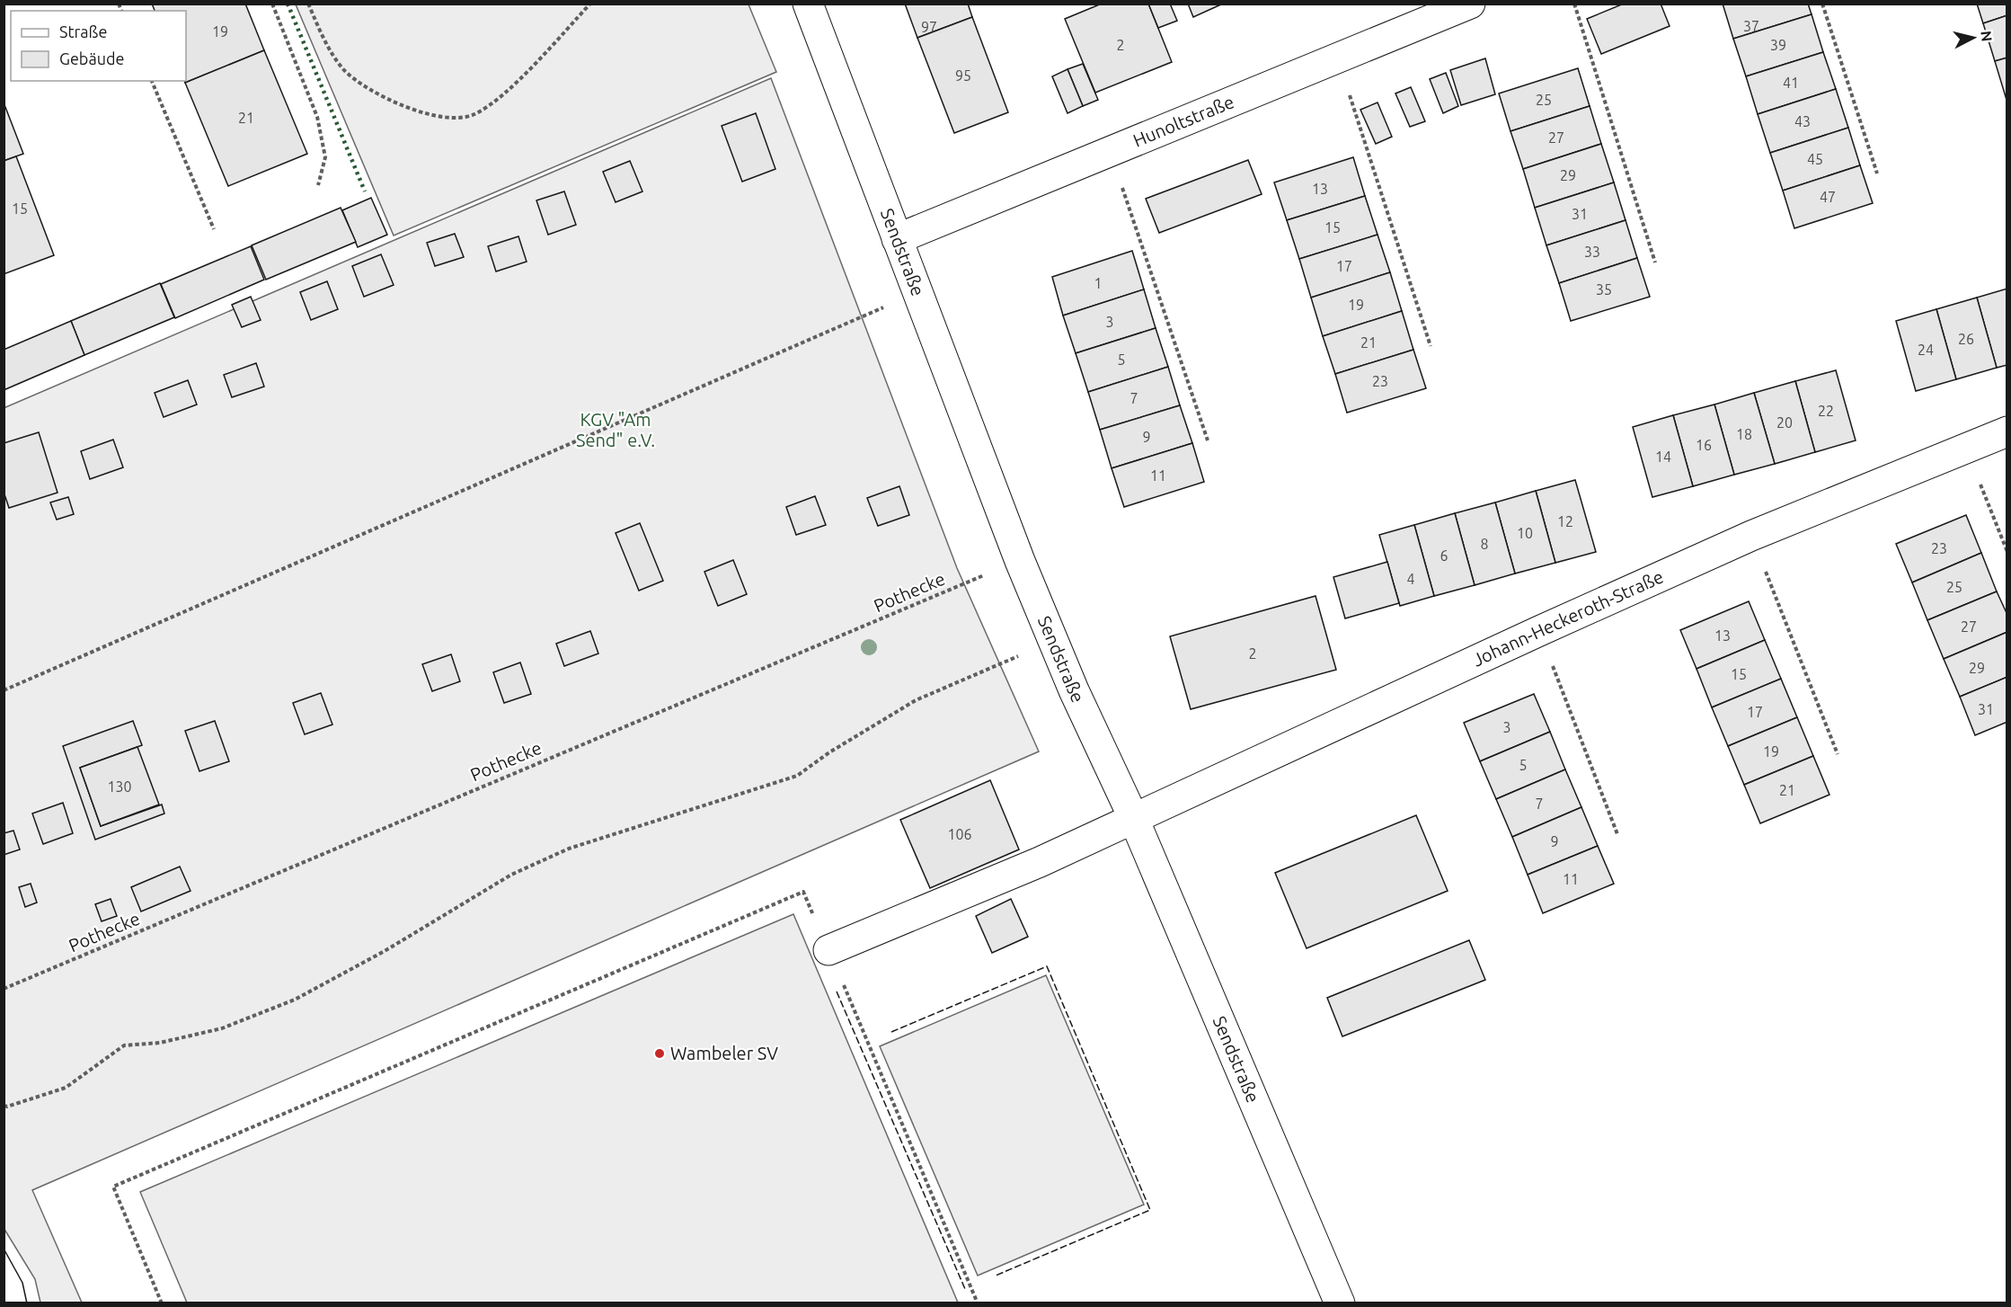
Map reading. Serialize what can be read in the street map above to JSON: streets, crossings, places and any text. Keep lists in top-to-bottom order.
{
  "streets": {
    "street": ["Hunoltstraße", "Sendstraße", "Johann-Heckeroth-Straße"],
    "path": ["Pothecke"]
  },
  "crossings": [
    ["Hunoltstraße", "Sendstraße"],
    ["Sendstraße", "Pothecke"],
    ["Sendstraße", "Johann-Heckeroth-Straße"]
  ],
  "parks": ["KGV \"Am Send\" e.V."],
  "places": ["Wambeler SV"],
  "house_numbers": [
    "37",
    "97",
    "19",
    "2",
    "39",
    "95",
    "41",
    "25",
    "21",
    "43",
    "27",
    "45",
    "29",
    "13",
    "47",
    "15",
    "31",
    "15",
    "33",
    "17",
    "1",
    "35",
    "19",
    "3",
    "26",
    "21",
    "24",
    "5",
    "23",
    "7",
    "22",
    "20",
    "18",
    "9",
    "16",
    "14",
    "11",
    "12",
    "10",
    "8",
    "23",
    "6",
    "4",
    "25",
    "27",
    "13",
    "2",
    "29",
    "15",
    "31",
    "17",
    "3",
    "19",
    "5",
    "130",
    "21",
    "7",
    "106",
    "9",
    "11"
  ],
  "legend": ["Straße", "Gebäude"],
  "north": "right"
}
